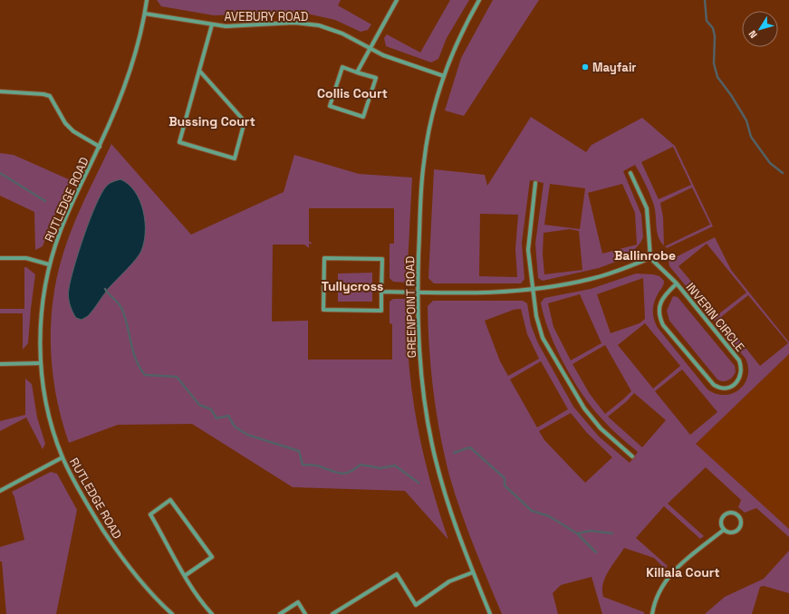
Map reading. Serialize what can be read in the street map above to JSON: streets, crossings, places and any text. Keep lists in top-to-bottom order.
{
  "streets": {
    "street": [
      "AVEBURY ROAD",
      "RUTLEDGE ROAD",
      "GREENPOINT ROAD",
      "INVERIN CIRCLE"
    ]
  },
  "crossings": [
    ["AVEBURY ROAD", "RUTLEDGE ROAD"],
    ["AVEBURY ROAD", "GREENPOINT ROAD"]
  ],
  "districts": [
    "Collis Court",
    "Bussing Court",
    "Ballinrobe",
    "Tullycross",
    "Killala Court"
  ],
  "places": ["Mayfair"],
  "north": "bottom left"
}
